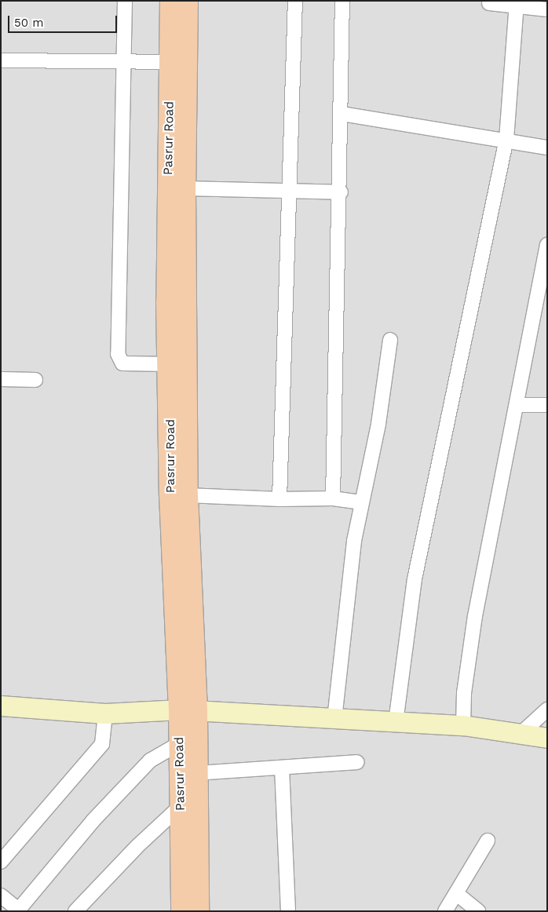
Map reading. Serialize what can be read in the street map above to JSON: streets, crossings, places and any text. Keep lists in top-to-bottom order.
{
  "streets": {
    "main road": ["Pasrur Road"]
  },
  "scale_bar": "50 m"
}
